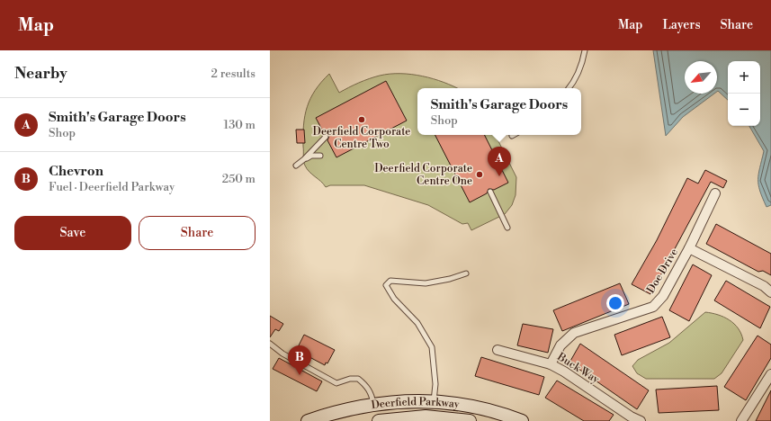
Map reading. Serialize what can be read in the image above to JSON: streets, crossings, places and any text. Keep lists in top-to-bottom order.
{
  "streets": {
    "main road": ["Deerfield Parkway"],
    "street": ["Doe Drive", "Buck Way"]
  },
  "crossings": [
    ["Doe Drive", "Buck Way"]
  ],
  "places": ["Deerfield Corporate Centre Two", "Deerfield Corporate Centre One"],
  "north": "bottom left",
  "page": {
    "header": "Map",
    "nav": ["Map", "Layers", "Share"],
    "heading": ["Nearby", "2 results"],
    "map_buttons": ["+", "−"],
    "popup": ["Smith's Garage Doors", "Shop"],
    "list": [
      {
        "mark": "A",
        "name": "Smith's Garage Doors",
        "note": "Shop",
        "value": "130 m"
      },
      {
        "mark": "B",
        "name": "Chevron",
        "note": "Fuel · Deerfield Parkway",
        "value": "250 m"
      }
    ],
    "pins": ["A", "B"],
    "buttons": ["Save", "Share"]
  }
}
